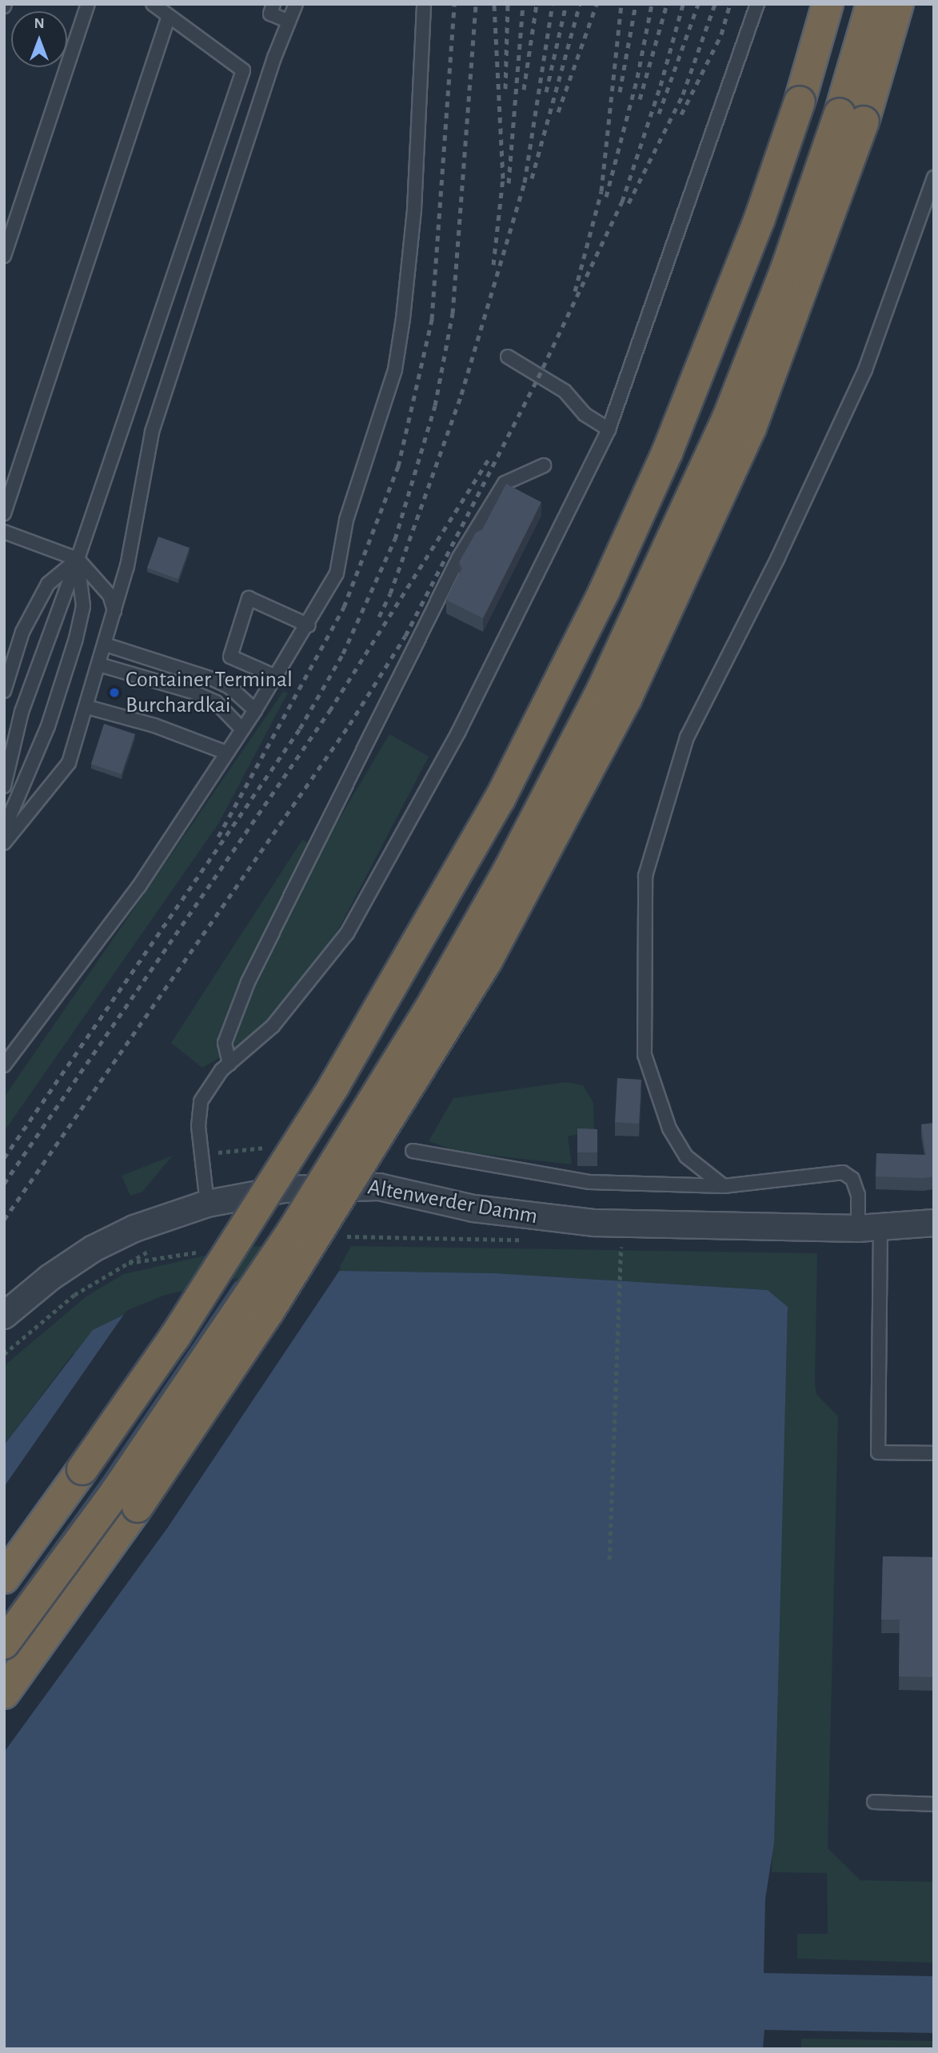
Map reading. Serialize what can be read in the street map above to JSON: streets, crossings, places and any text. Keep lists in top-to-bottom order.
{
  "streets": {
    "street": ["Altenwerder Damm"]
  },
  "places": ["Container Terminal Burchardkai"],
  "north": "top"
}
